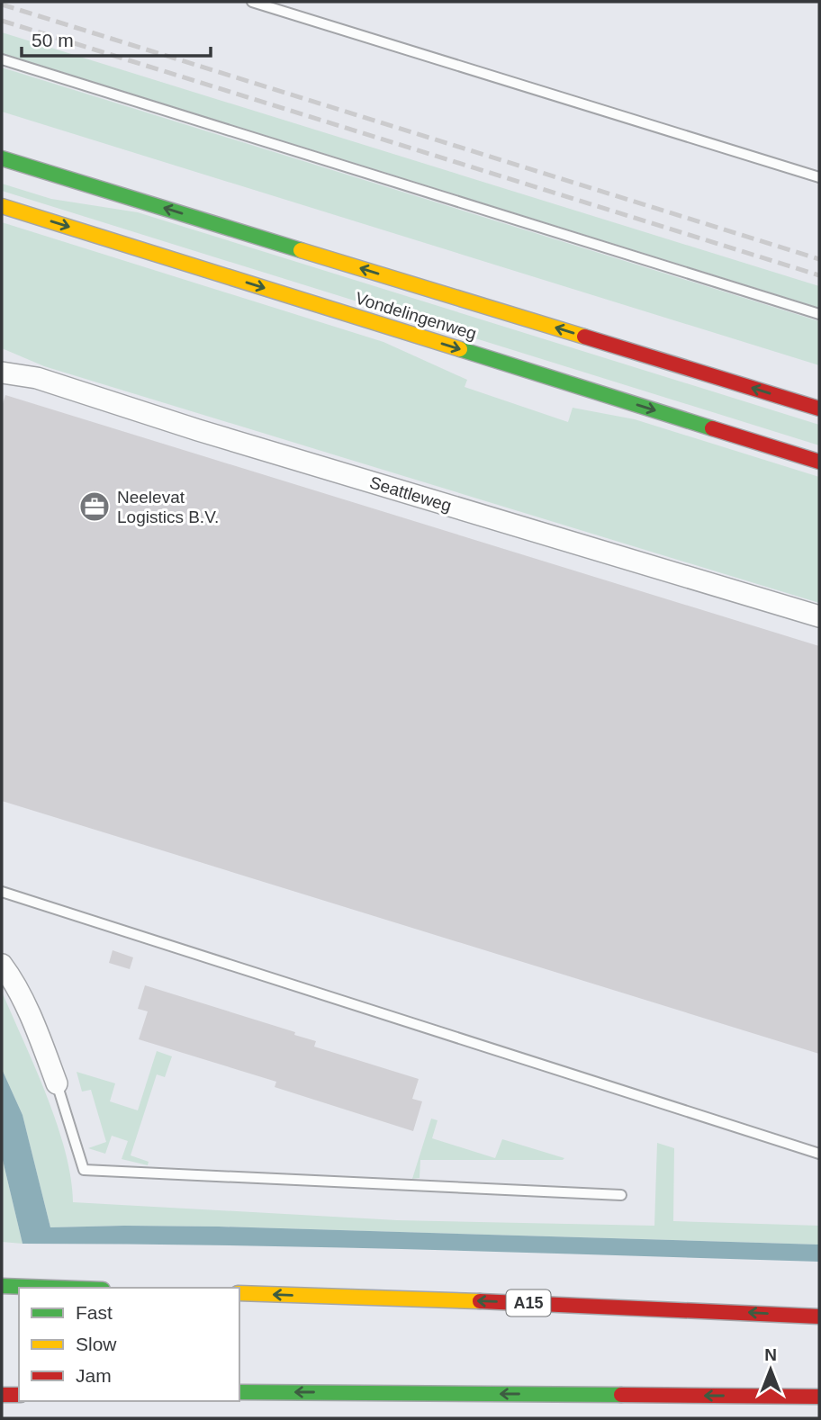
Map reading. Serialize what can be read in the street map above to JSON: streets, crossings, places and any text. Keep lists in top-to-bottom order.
{
  "streets": {
    "main road": ["Vondelingenweg", "A15"],
    "street": ["Seattleweg"]
  },
  "places": {
    "office": ["Neelevat Logistics B.V."]
  },
  "legend": ["Fast", "Slow", "Jam"],
  "scale_bar": "50 m",
  "north": "top"
}
